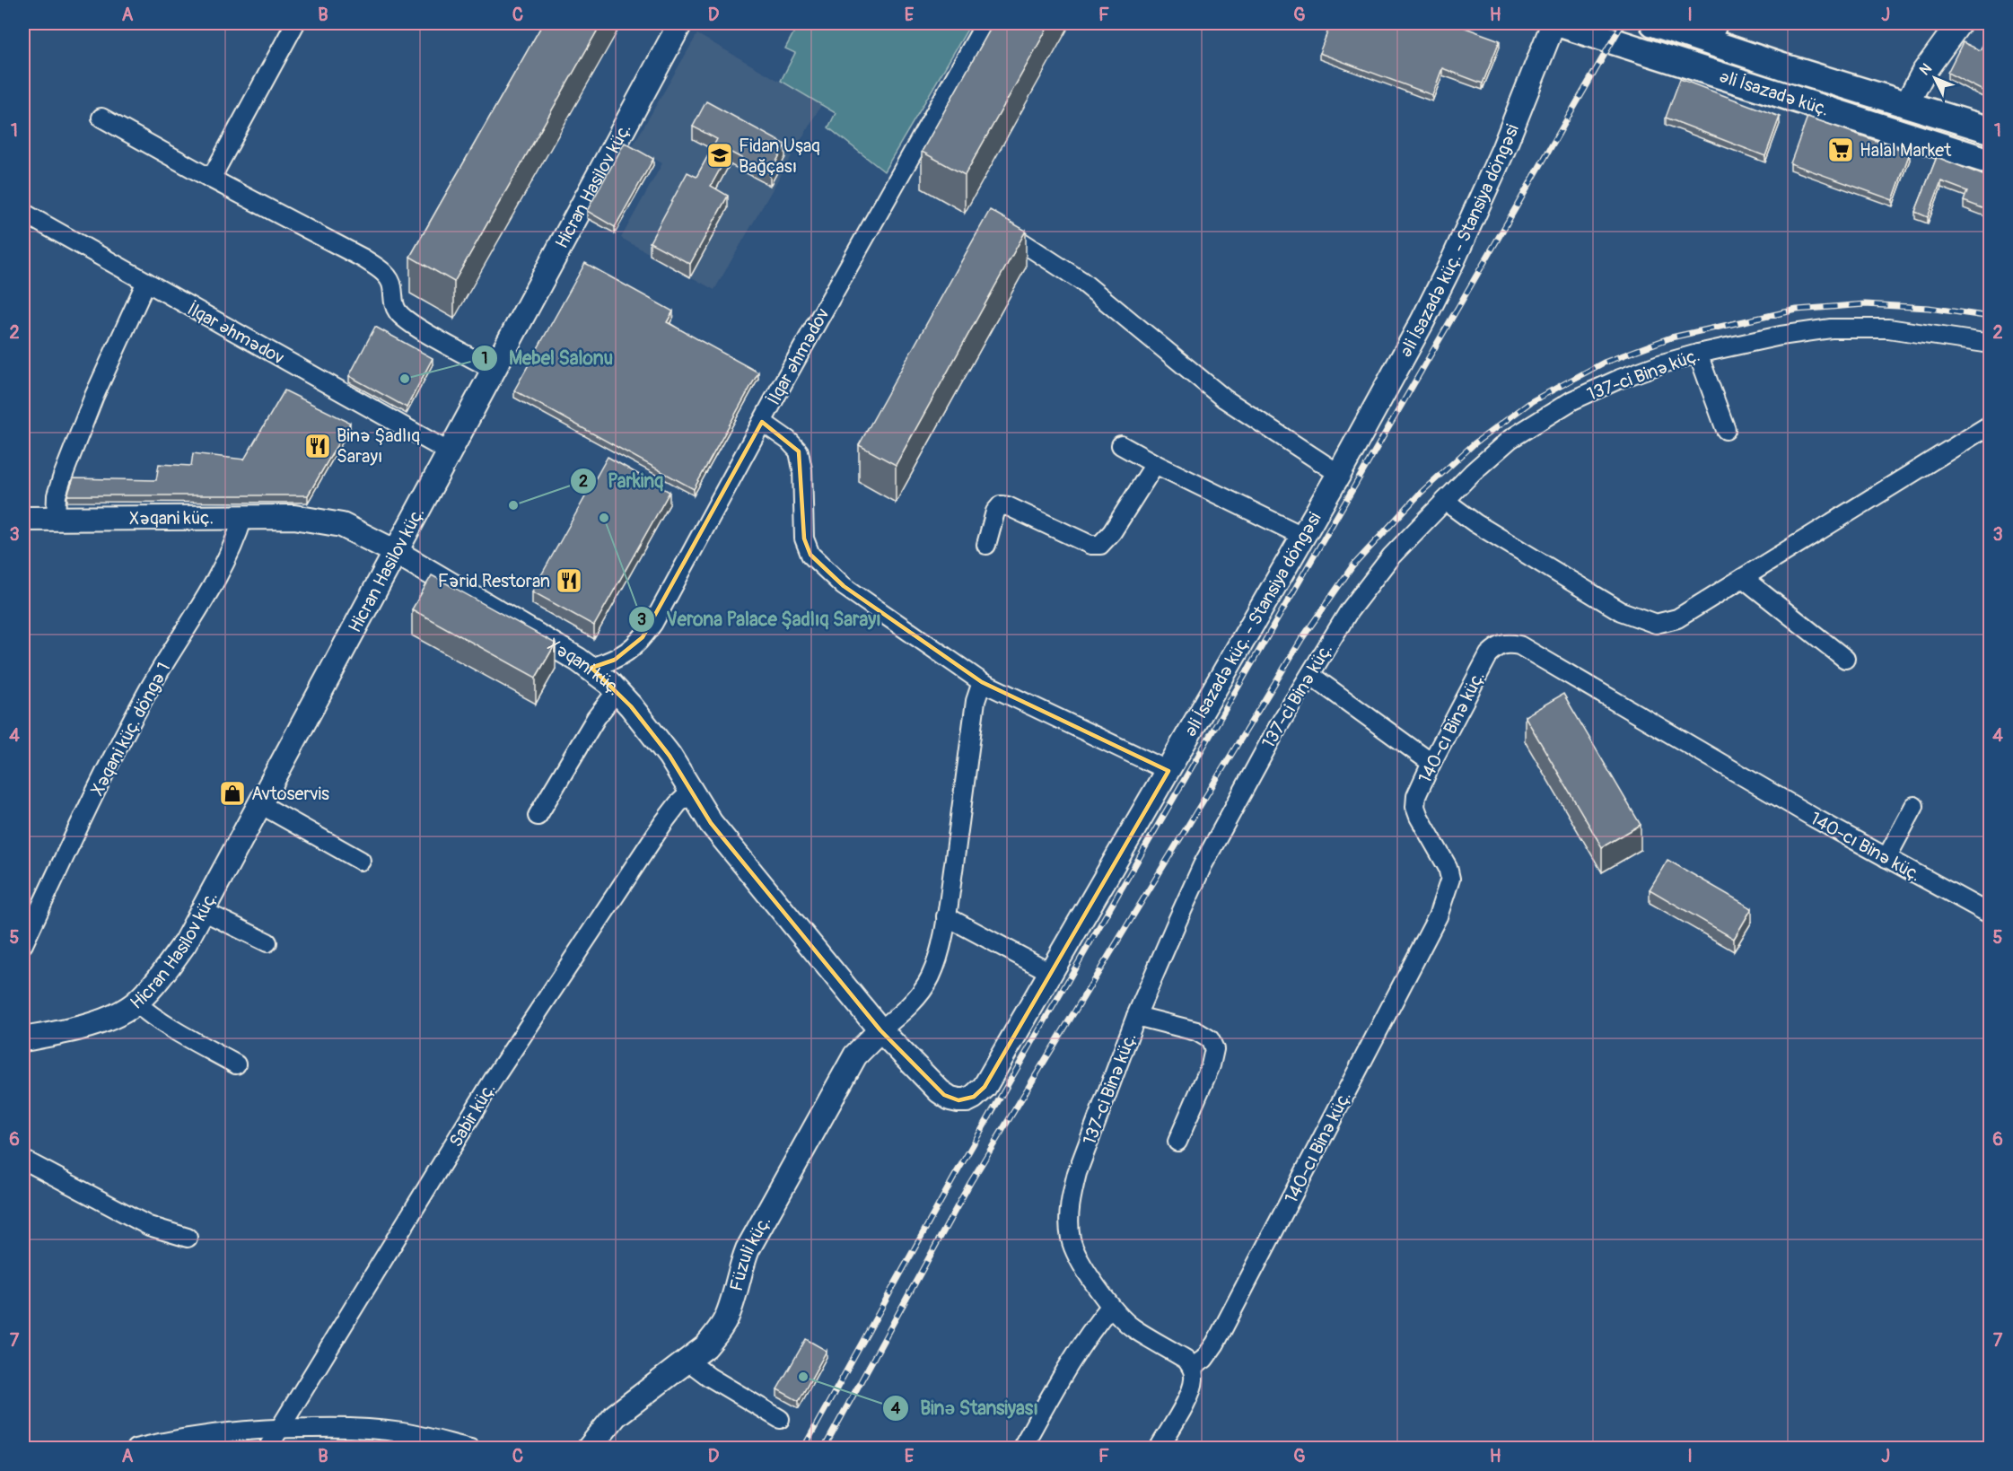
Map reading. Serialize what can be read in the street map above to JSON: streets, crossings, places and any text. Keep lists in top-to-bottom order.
{
  "streets": {
    "main road": ["Əli İsazadə küç."],
    "street": [
      "Hicran Hasilov küç.",
      "Əli İsazadə küç. - Stansiya döngəsi",
      "İlqar Əhmədov",
      "137-ci Binə küç.",
      "Xəqani küç.",
      "140-cı Binə küç.",
      "Xəqani küç. döngə 1",
      "Sabir küç.",
      "Füzuli küç."
    ]
  },
  "crossings": [
    ["Əli İsazadə küç.", "Əli İsazadə küç. - Stansiya döngəsi"],
    ["Hicran Hasilov küç.", "İlqar Əhmədov"],
    ["Hicran Hasilov küç.", "Xəqani küç."],
    ["Əli İsazadə küç. - Stansiya döngəsi", "Xəqani küç."],
    ["Əli İsazadə küç. - Stansiya döngəsi", "Füzuli küç."],
    ["İlqar Əhmədov", "Xəqani küç."],
    ["137-ci Binə küç.", "140-cı Binə küç."],
    ["Xəqani küç.", "Xəqani küç. döngə 1"],
    ["Xəqani küç.", "Sabir küç."],
    ["Xəqani küç.", "Füzuli küç."]
  ],
  "places": {
    "supermarket": ["Halal Market"],
    "school or university": ["Fidan Uşaq Bağçası"],
    "other": [
      "Mebel Salonu",
      "Parkinq",
      "Verona Palace Şadlıq Sarayı",
      "Binǝ Stansiyası"
    ],
    "restaurant": ["Binə Şadlıq Sarayı", "Fərid Restoran"],
    "shop": ["Avtoservis"]
  },
  "north": "top left",
  "grid": {
    "columns": [
      "A",
      "B",
      "C",
      "D",
      "E",
      "F",
      "G",
      "H",
      "I",
      "J"
    ],
    "rows": [
      "1",
      "2",
      "3",
      "4",
      "5",
      "6",
      "7"
    ]
  }
}
